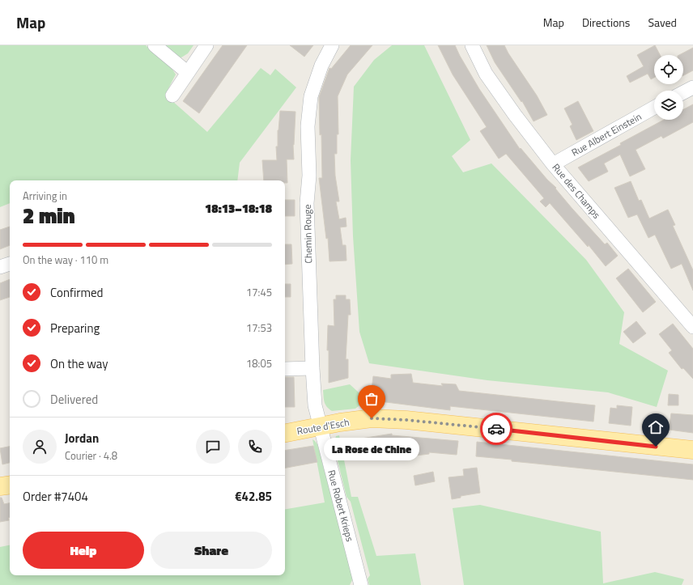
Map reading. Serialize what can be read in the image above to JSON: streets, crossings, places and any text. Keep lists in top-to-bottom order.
{
  "streets": {
    "main road": ["Route d'Esch"],
    "street": [
      "Rue Albert Einstein",
      "Rue des Champs",
      "Chemin Rouge",
      "Rue Robert Krieps"
    ]
  },
  "crossings": [
    ["Rue Albert Einstein", "Rue des Champs"],
    ["Chemin Rouge", "Route d'Esch"],
    ["Chemin Rouge", "Rue Robert Krieps"],
    ["Route d'Esch", "Rue Robert Krieps"]
  ],
  "places": ["La Rose de Chine"],
  "page": {
    "header": "Map",
    "nav": ["Map", "Directions", "Saved"],
    "heading": ["2 min", "Arriving in", "18:13–18:18"],
    "panel": [
      "Jordan",
      "Courier · 4.8",
      "Order #7404",
      "€42.85"
    ],
    "bar": "On the way · 110 m",
    "list": [
      ["Confirmed", "17:45"],
      ["Preparing", "17:53"],
      ["On the way", "18:05"],
      "Delivered"
    ],
    "bubble": "La Rose de Chine",
    "buttons": ["Help", "Share"]
  }
}
